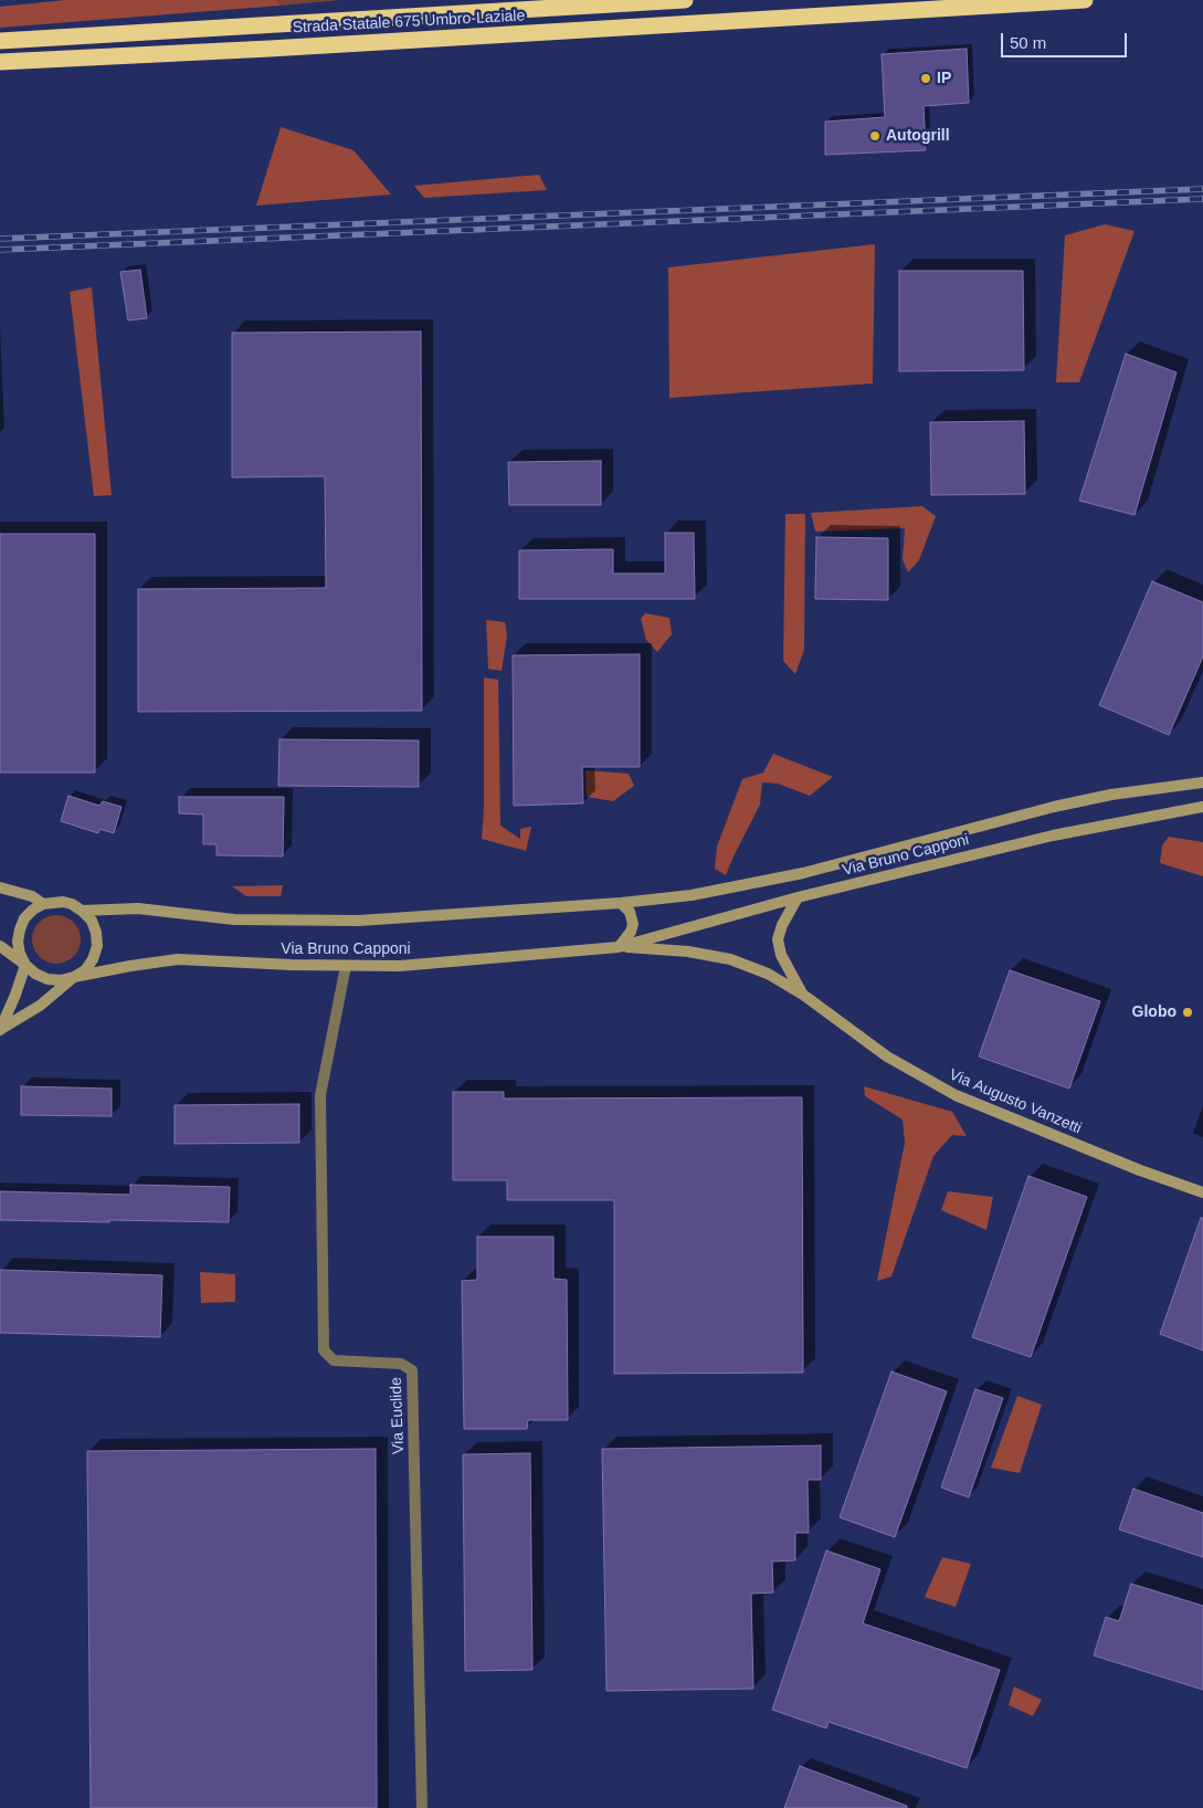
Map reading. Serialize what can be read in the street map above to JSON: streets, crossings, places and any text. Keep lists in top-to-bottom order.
{
  "streets": {
    "highway": ["Strada Statale 675 Umbro-Laziale"],
    "main road": ["Via Bruno Capponi", "Via Augusto Vanzetti"],
    "street": ["Via Euclide"]
  },
  "crossings": [
    ["Via Bruno Capponi", "Via Augusto Vanzetti"],
    ["Via Bruno Capponi", "Via Euclide"]
  ],
  "places": ["IP", "Autogrill", "Globo"],
  "scale_bar": "50 m"
}
